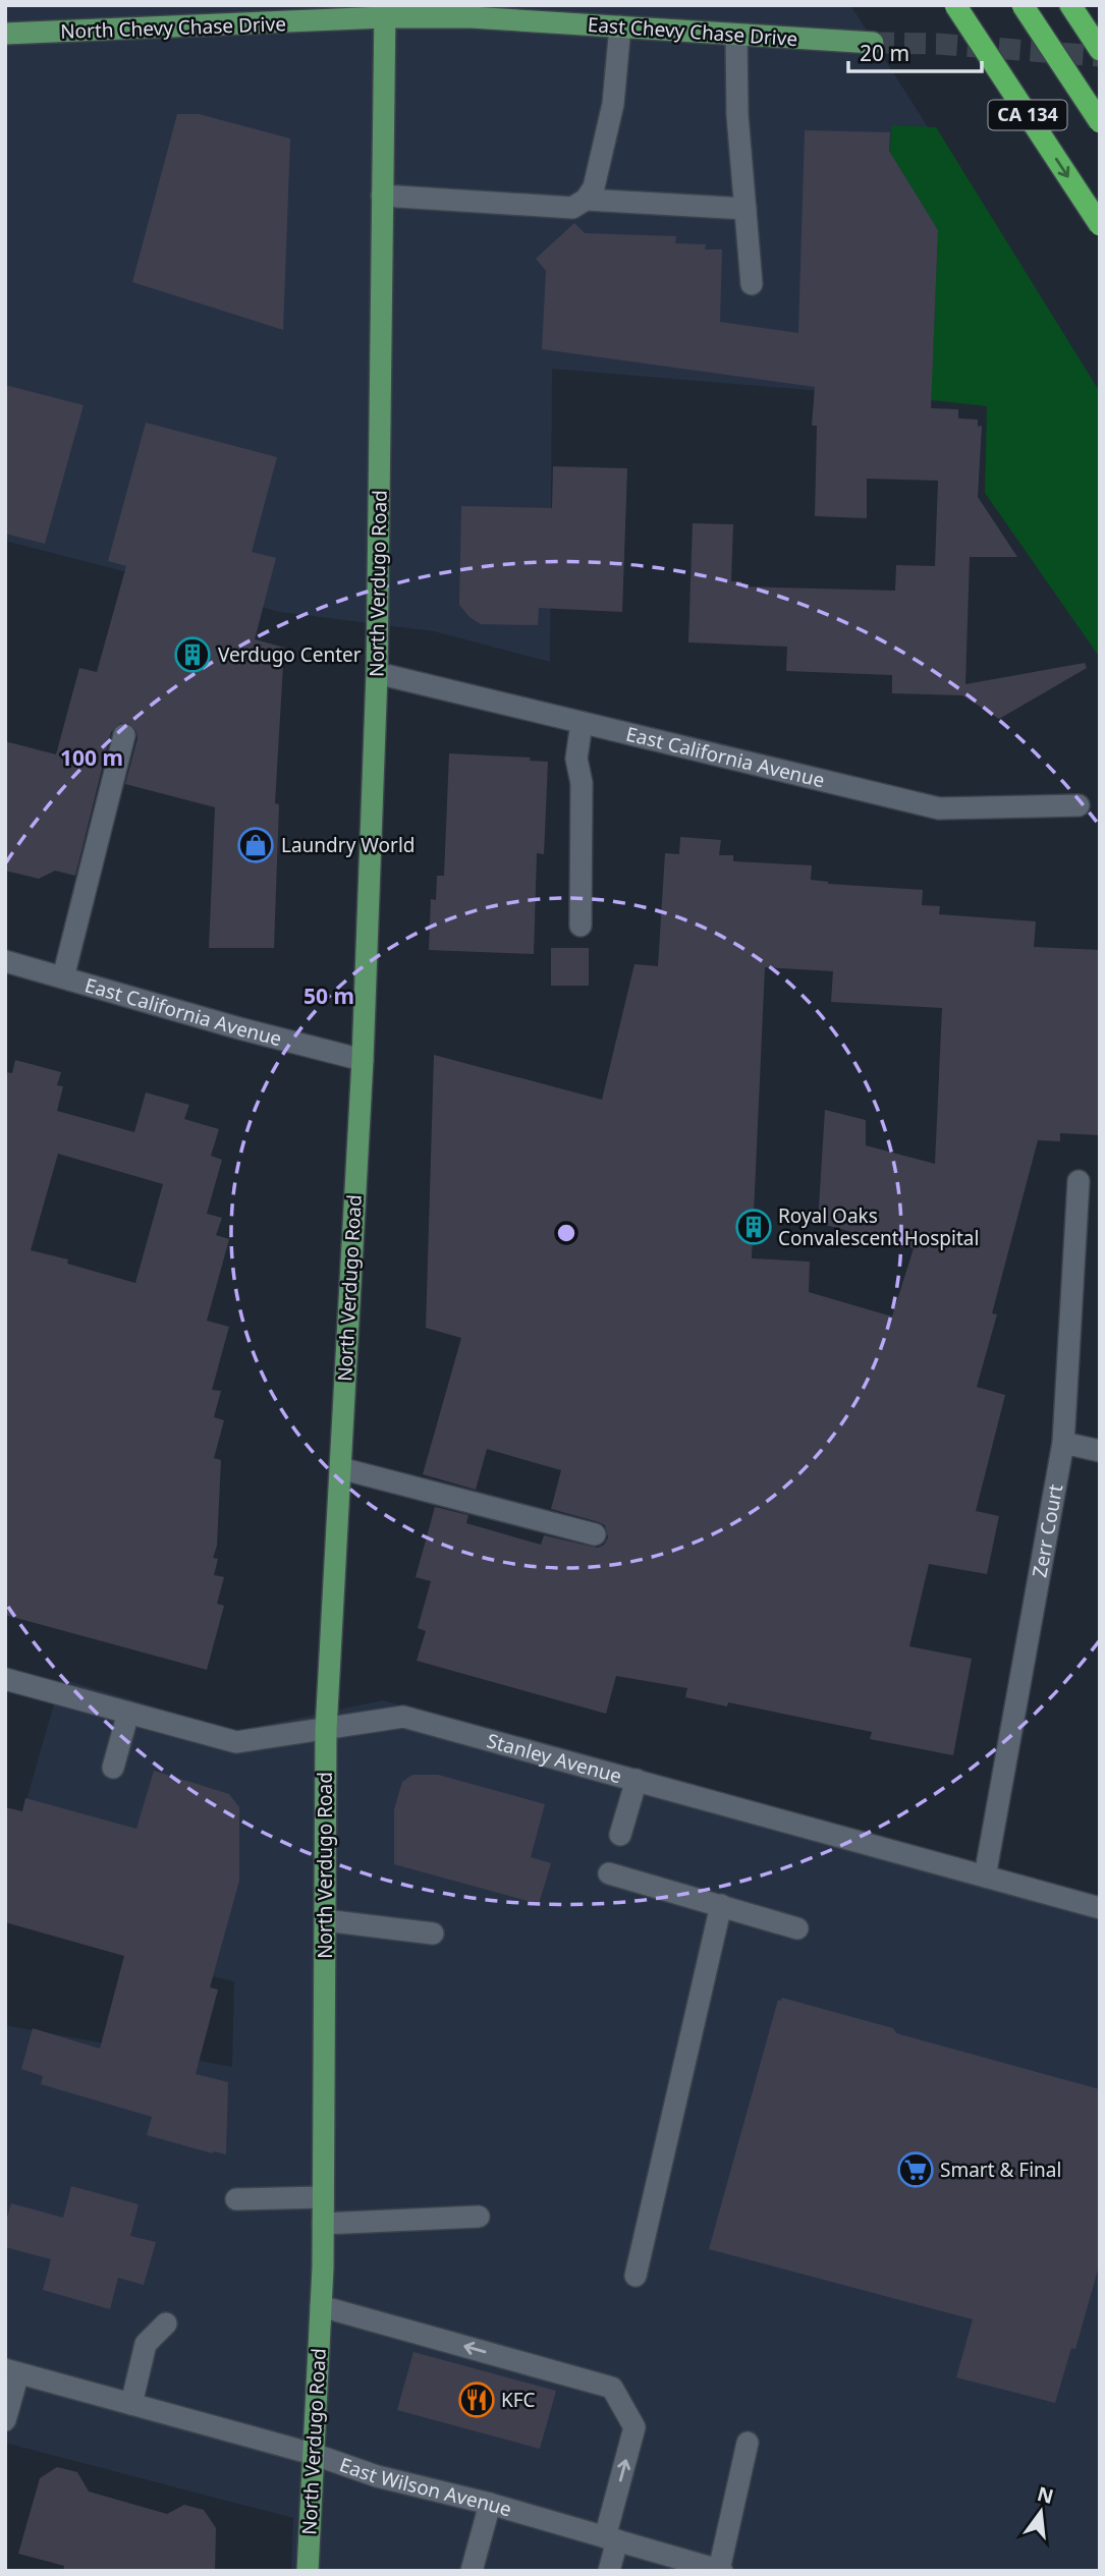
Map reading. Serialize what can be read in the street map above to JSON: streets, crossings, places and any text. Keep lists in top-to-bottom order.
{
  "streets": {
    "highway": ["CA 134"],
    "main road": ["North Chevy Chase Drive", "East Chevy Chase Drive", "North Verdugo Road"],
    "street": [
      "East California Avenue",
      "Zerr Court",
      "Stanley Avenue",
      "East Wilson Avenue"
    ]
  },
  "crossings": [
    ["North Chevy Chase Drive", "East Chevy Chase Drive"],
    ["North Chevy Chase Drive", "North Verdugo Road"],
    ["East Chevy Chase Drive", "North Verdugo Road"],
    ["North Verdugo Road", "East California Avenue"],
    ["North Verdugo Road", "Stanley Avenue"],
    ["North Verdugo Road", "East Wilson Avenue"],
    ["Zerr Court", "Stanley Avenue"]
  ],
  "places": {
    "building": ["Verdugo Center", "Royal Oaks Convalescent Hospital"],
    "shop": ["Laundry World"],
    "supermarket": ["Smart & Final"],
    "restaurant": ["KFC"]
  },
  "scale_bar": "20 m",
  "north": "top",
  "rings": ["100 m", "50 m"]
}
